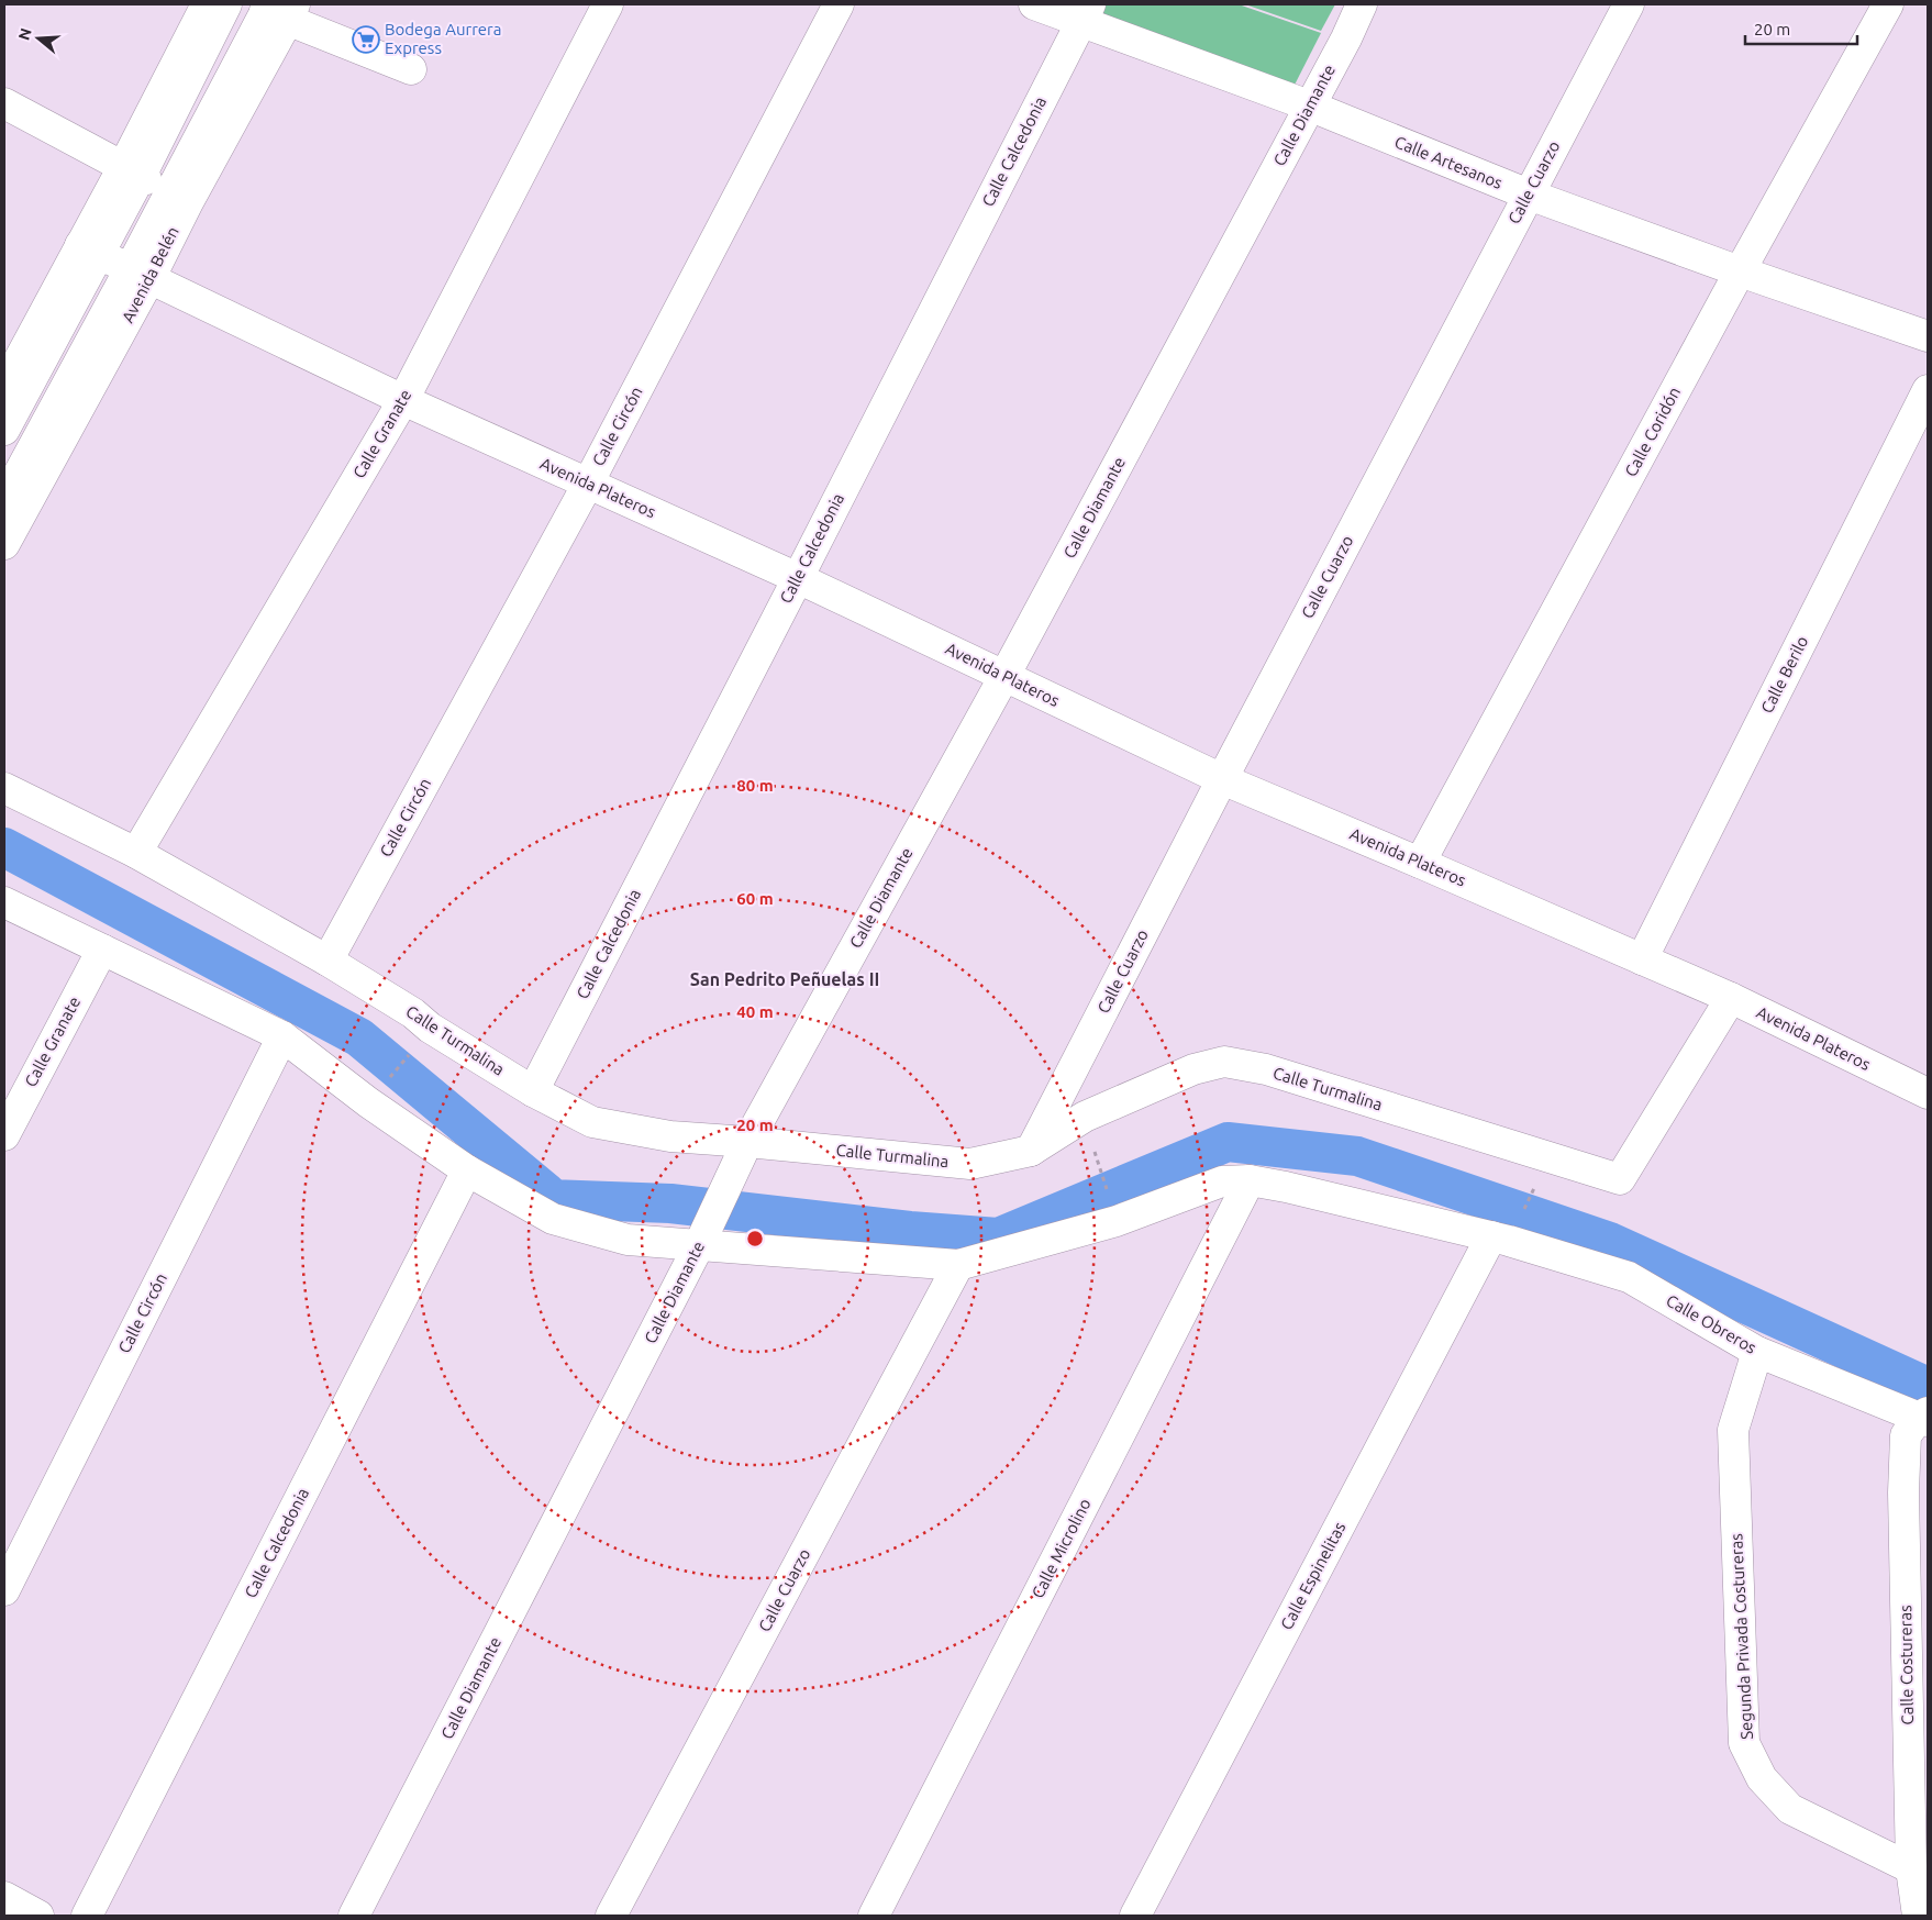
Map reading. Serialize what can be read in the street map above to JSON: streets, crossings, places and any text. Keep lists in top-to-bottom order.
{
  "streets": {
    "street": [
      "Calle Diamante",
      "Calle Calcedonia",
      "Calle Artesanos",
      "Calle Cuarzo",
      "Avenida Belén",
      "Calle Circón",
      "Calle Coridón",
      "Calle Granate",
      "Avenida Plateros",
      "Calle Berilo",
      "Calle Turmalina",
      "Calle Obreros",
      "Calle Microlino",
      "Calle Espinelitas",
      "Segunda Privada Costureras",
      "Calle Costureras"
    ]
  },
  "crossings": [
    ["Calle Diamante", "Calle Artesanos"],
    ["Calle Diamante", "Avenida Plateros"],
    ["Calle Diamante", "Calle Turmalina"],
    ["Calle Calcedonia", "Calle Artesanos"],
    ["Calle Calcedonia", "Avenida Plateros"],
    ["Calle Calcedonia", "Calle Turmalina"],
    ["Calle Artesanos", "Calle Cuarzo"],
    ["Calle Artesanos", "Calle Coridón"],
    ["Calle Cuarzo", "Avenida Plateros"],
    ["Calle Cuarzo", "Calle Turmalina"],
    ["Avenida Belén", "Avenida Plateros"],
    ["Calle Circón", "Avenida Plateros"],
    ["Calle Circón", "Calle Turmalina"],
    ["Calle Coridón", "Avenida Plateros"],
    ["Calle Granate", "Avenida Plateros"],
    ["Calle Granate", "Calle Turmalina"],
    ["Avenida Plateros", "Calle Berilo"],
    ["Avenida Plateros", "Calle Turmalina"],
    ["Calle Obreros", "Calle Espinelitas"],
    ["Calle Obreros", "Segunda Privada Costureras"],
    ["Calle Obreros", "Calle Costureras"],
    ["Segunda Privada Costureras", "Calle Costureras"]
  ],
  "districts": ["San Pedrito Peñuelas II"],
  "places": {
    "supermarket": ["Bodega Aurrera Express"]
  },
  "scale_bar": "20 m",
  "north": "left",
  "rings": [
    "80 m",
    "60 m",
    "40 m",
    "20 m"
  ]
}
